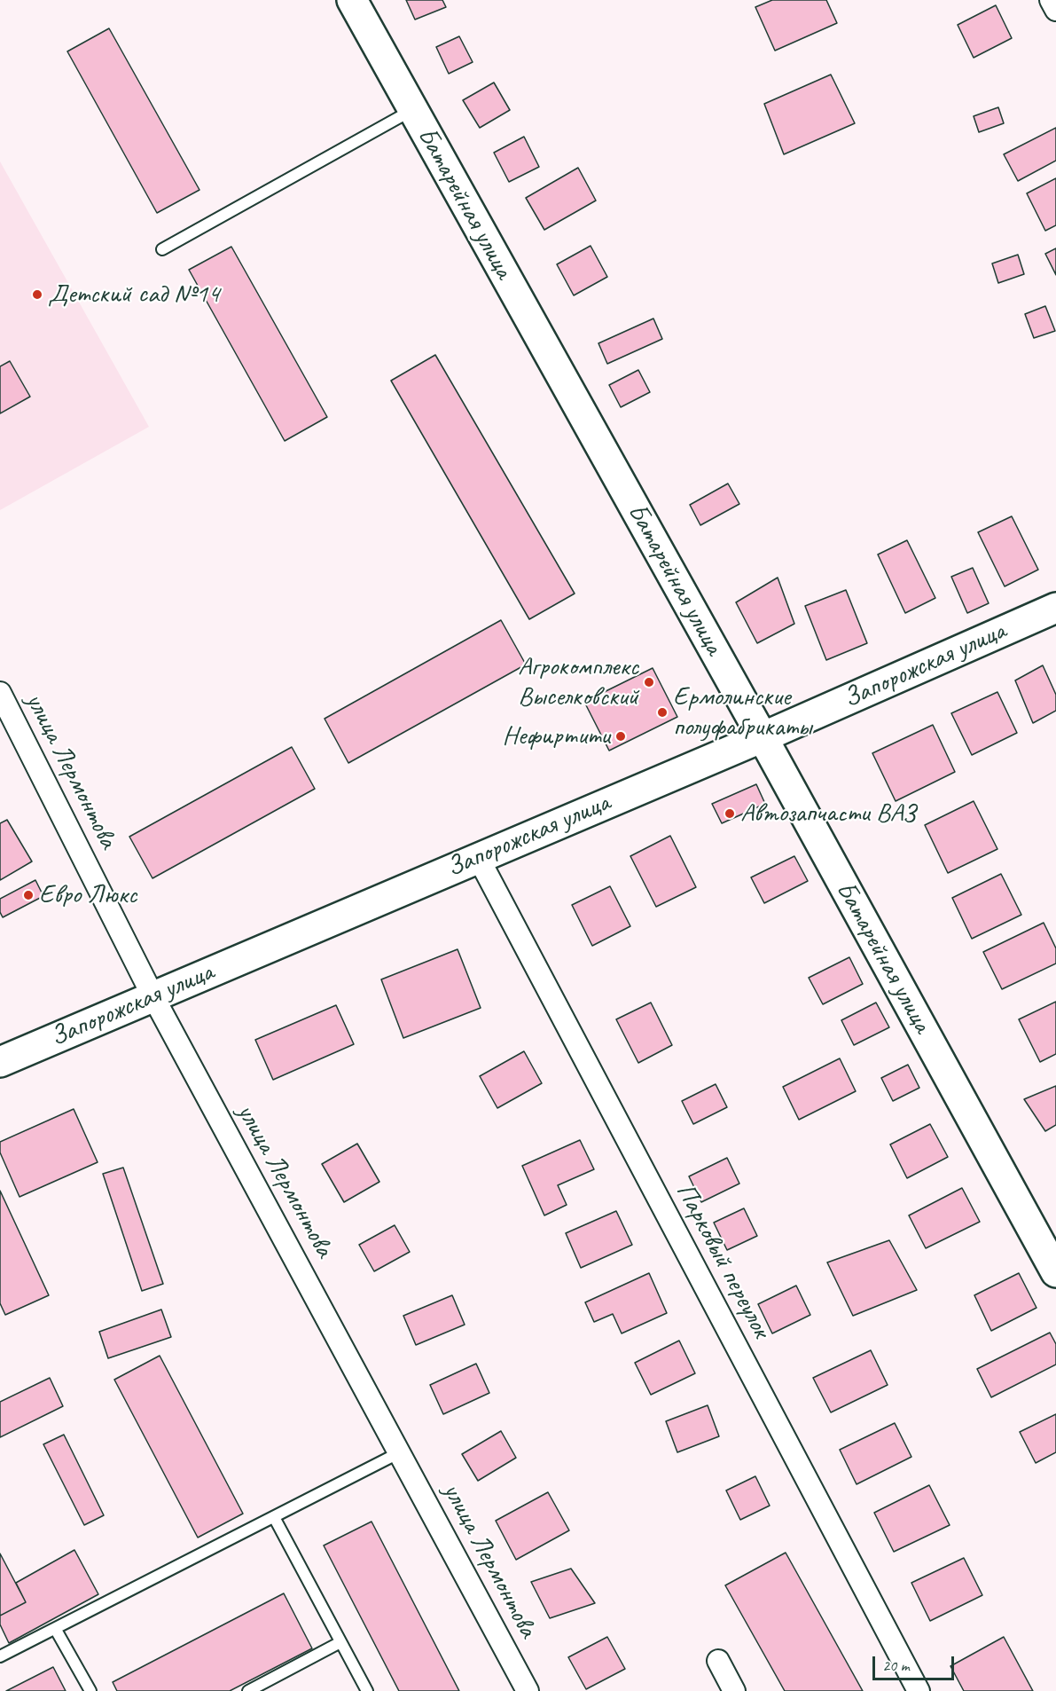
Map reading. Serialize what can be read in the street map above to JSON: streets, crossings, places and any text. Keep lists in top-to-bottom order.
{
  "streets": {
    "street": [
      "Батарейная улица",
      "Запорожская улица",
      "улица Лермонтова",
      "Парковый переулок"
    ]
  },
  "crossings": [
    ["Батарейная улица", "Запорожская улица"],
    ["Запорожская улица", "улица Лермонтова"],
    ["Запорожская улица", "Парковый переулок"]
  ],
  "places": [
    "Детский сад №14",
    "Агрокомплекс Выселковский",
    "Ермолинские полуфабрикаты",
    "Нефиртити",
    "Автозапчасти ВАЗ",
    "Евро Люкс"
  ],
  "scale_bar": "20 m"
}
